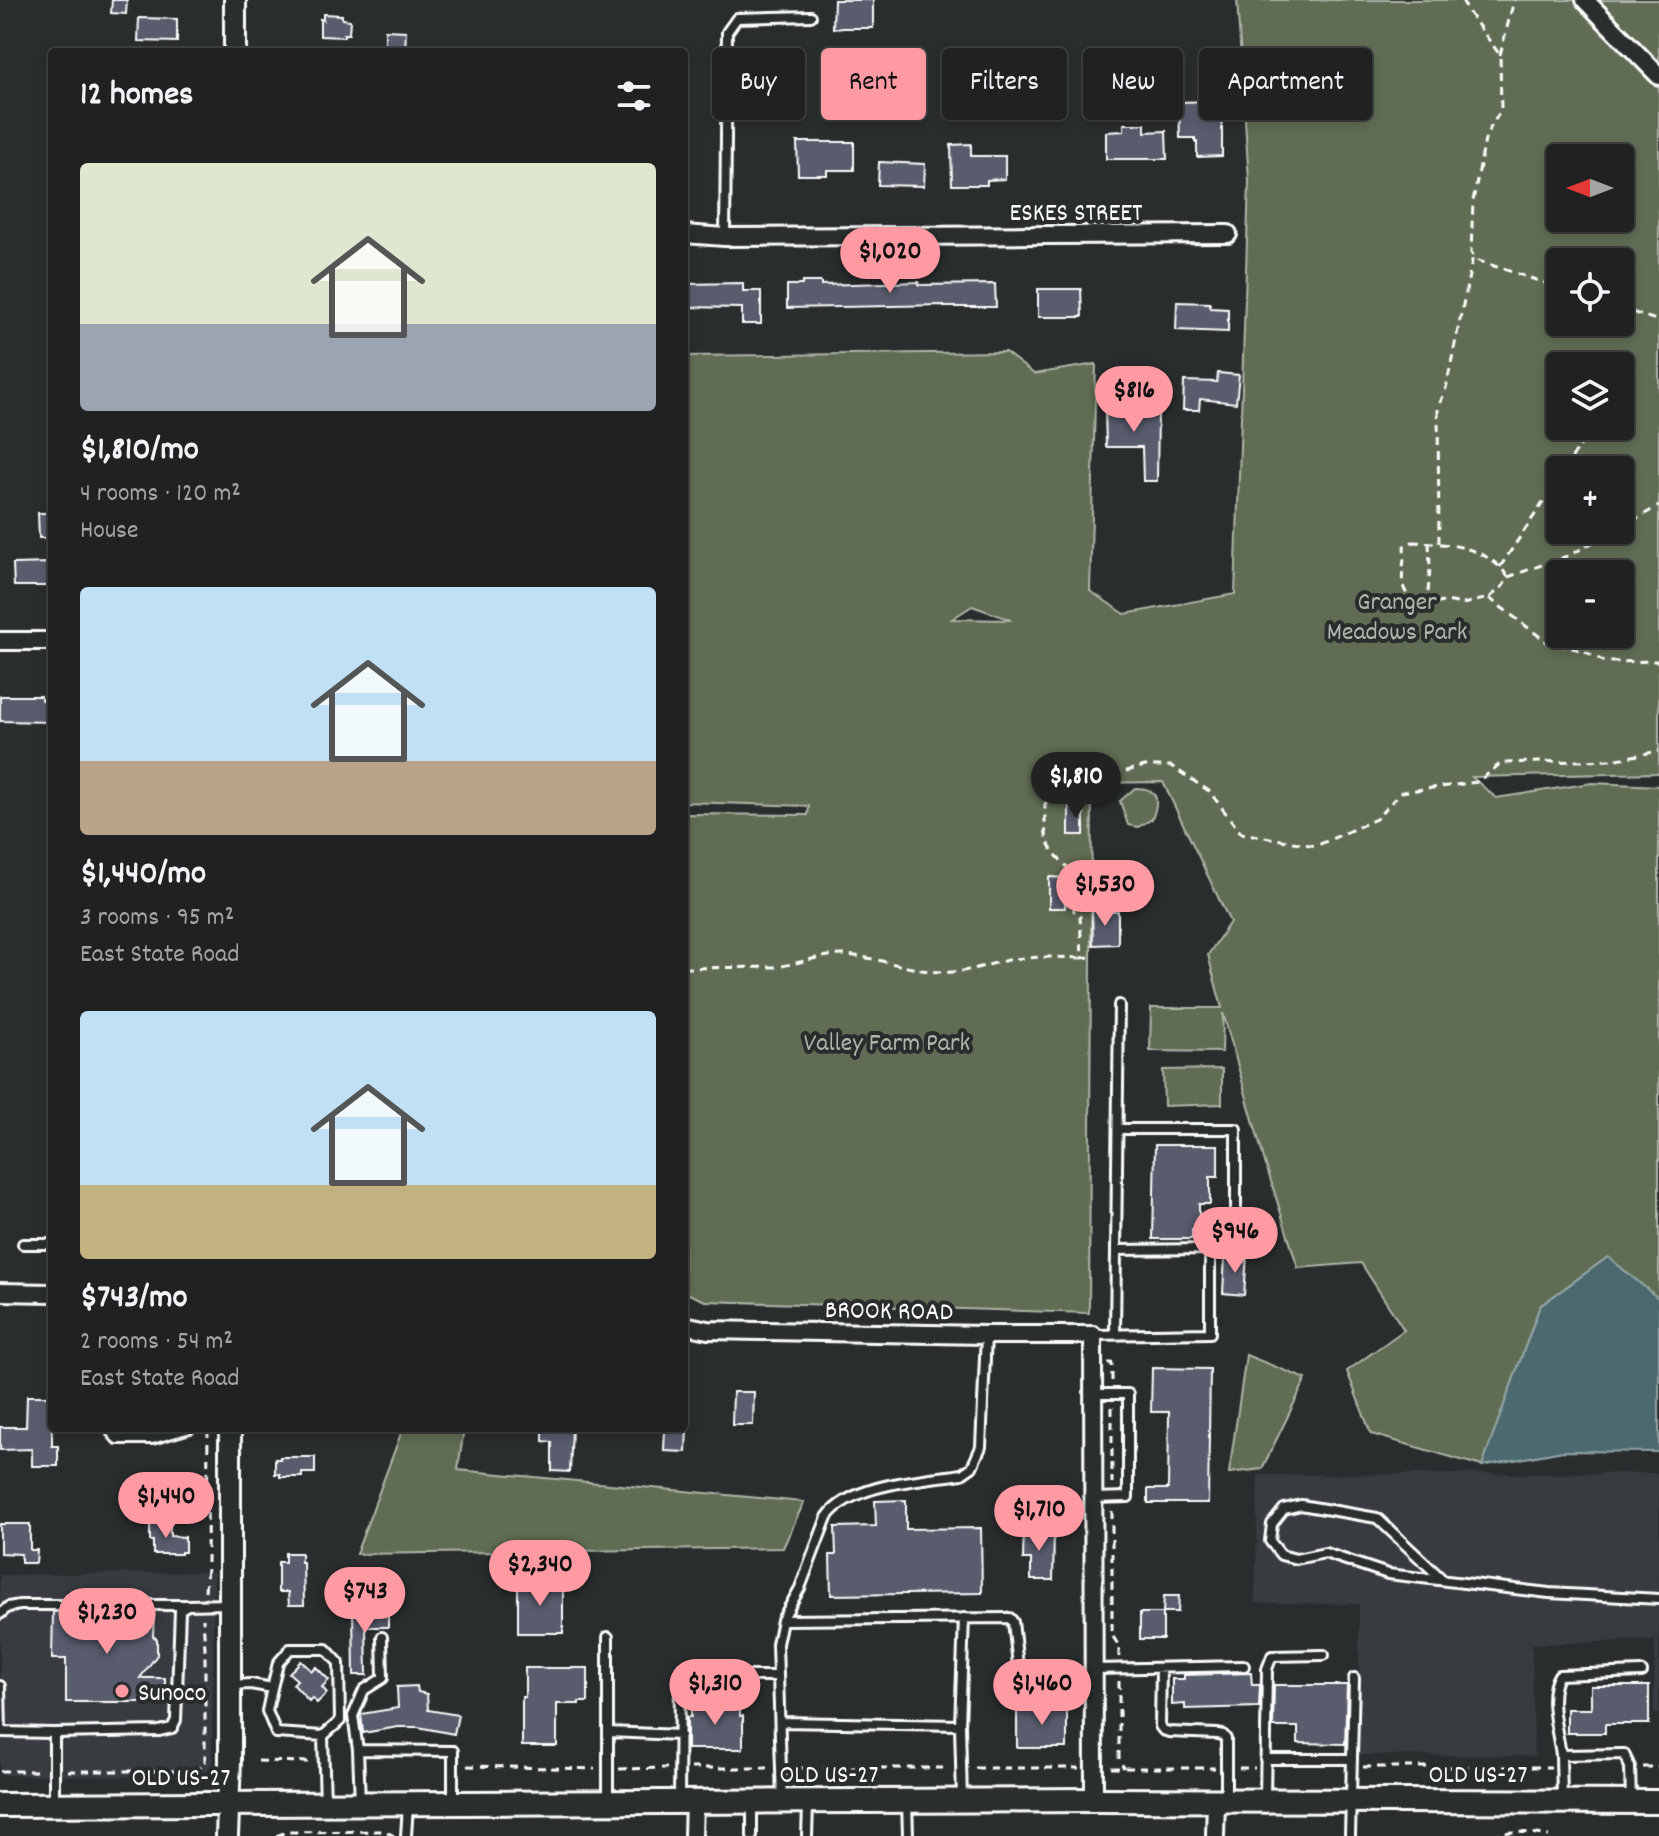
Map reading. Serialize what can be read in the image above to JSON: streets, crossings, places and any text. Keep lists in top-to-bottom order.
{
  "streets": {
    "main road": ["OLD US-27"],
    "street": ["ESKES STREET", "BROOK ROAD"]
  },
  "parks": ["Granger Meadows Park", "Valley Farm Park"],
  "places": ["Sunoco"],
  "north": "left",
  "page": {
    "chip": [
      "Buy",
      "Rent",
      "Filters",
      "New",
      "Apartment"
    ],
    "heading": "12 homes",
    "map_buttons": ["+", "−"],
    "list": [
      {
        "name": "$1,810/mo",
        "note": "4 rooms · 120 m² · House"
      },
      {
        "name": "$1,440/mo",
        "note": "3 rooms · 95 m² · East State Road"
      },
      {
        "name": "$743/mo",
        "note": "2 rooms · 54 m² · East State Road"
      }
    ],
    "price": [
      "$1,020",
      "$816",
      "$1,810",
      "$1,530",
      "$946",
      "$1,440",
      "$1,710",
      "$2,340",
      "$743",
      "$1,230",
      "$1,310",
      "$1,460"
    ]
  }
}
